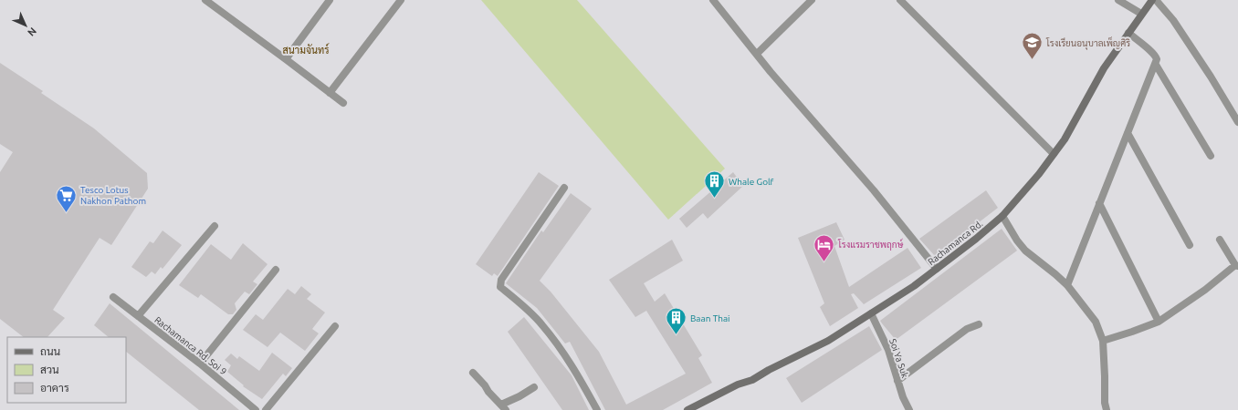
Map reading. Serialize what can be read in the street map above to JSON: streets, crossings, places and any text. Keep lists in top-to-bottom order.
{
  "streets": {
    "street": ["Rachamanca Rd.", "Rachamanca Rd. Soi 9", "Soi Ya Suk"]
  },
  "crossings": [
    ["Rachamanca Rd.", "Soi Ya Suk"]
  ],
  "districts": ["สนามจันทร์"],
  "places": {
    "school or university": ["โรงเรียนอนุบาลเพ็ญศิริ"],
    "building": ["Whale Golf", "Baan Thai"],
    "supermarket": ["Tesco Lotus Nakhon Pathom"],
    "hotel": ["โรงแรมราชพฤกษ์"]
  },
  "legend": ["ถนน", "สวน", "อาคาร"],
  "north": "bottom right"
}
